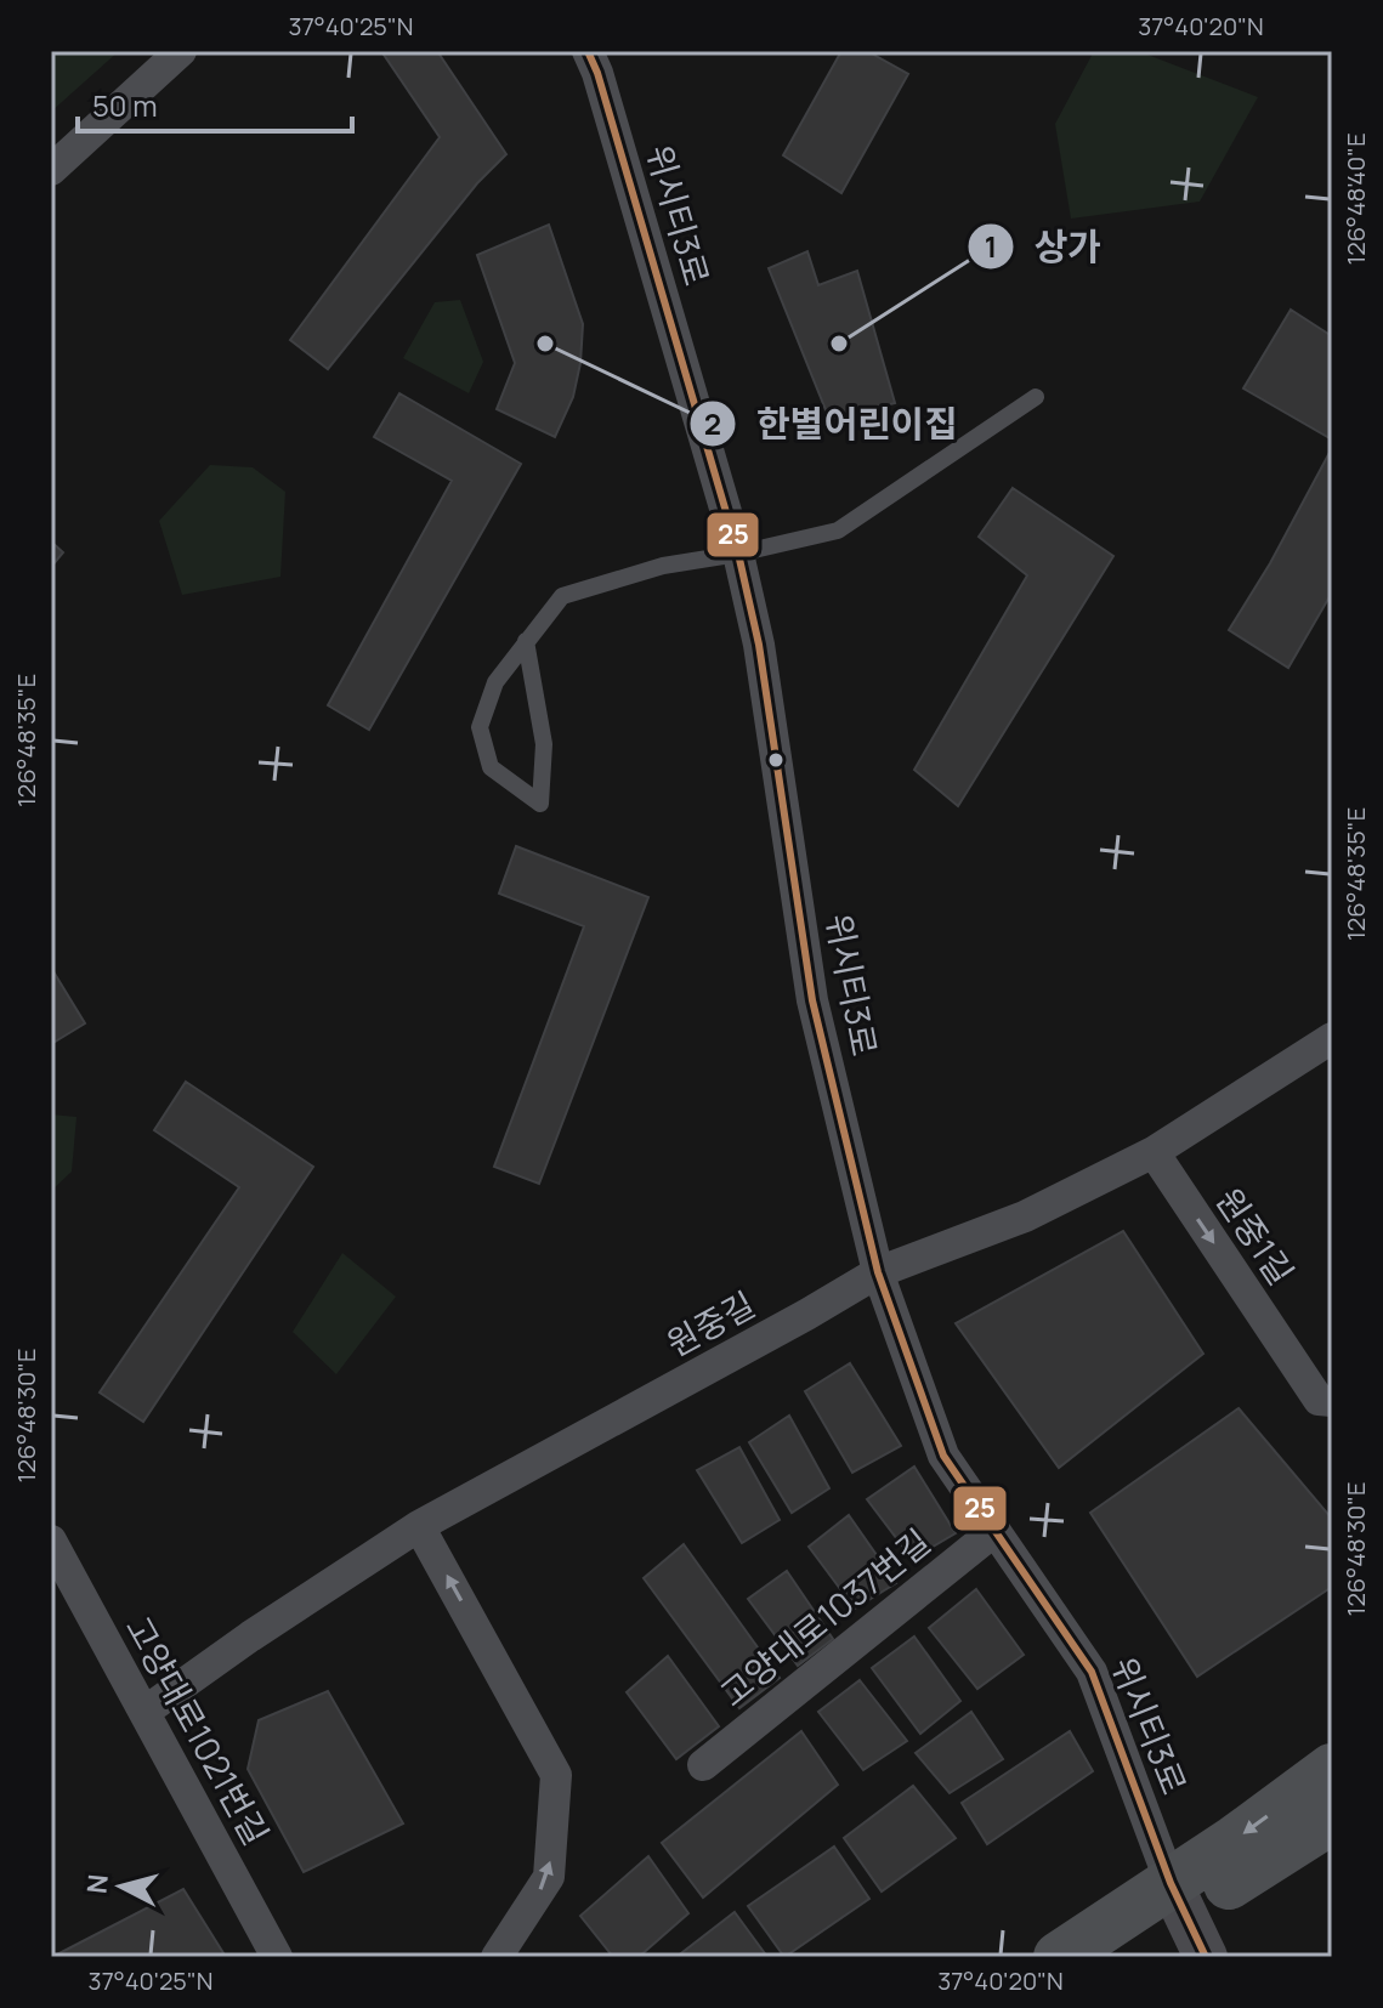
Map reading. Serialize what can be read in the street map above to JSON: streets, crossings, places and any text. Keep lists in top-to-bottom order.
{
  "streets": {
    "street": [
      "위시티3로",
      "원중1길",
      "원중길",
      "고양대로1037번길",
      "고양대로1021번길"
    ]
  },
  "crossings": [
    ["위시티3로", "원중길"],
    ["위시티3로", "고양대로1037번길"],
    ["원중1길", "원중길"],
    ["원중길", "고양대로1021번길"]
  ],
  "one_way": ["원중1길"],
  "places": ["한별어린이집", "상가"],
  "lines": ["transit line 25"],
  "scale_bar": "50 m",
  "north": "left",
  "coordinates": [
    "37°40'25\"N",
    "37°40'20\"N",
    "126°48'40\"E",
    "126°48'35\"E",
    "126°48'30\"E"
  ]
}
